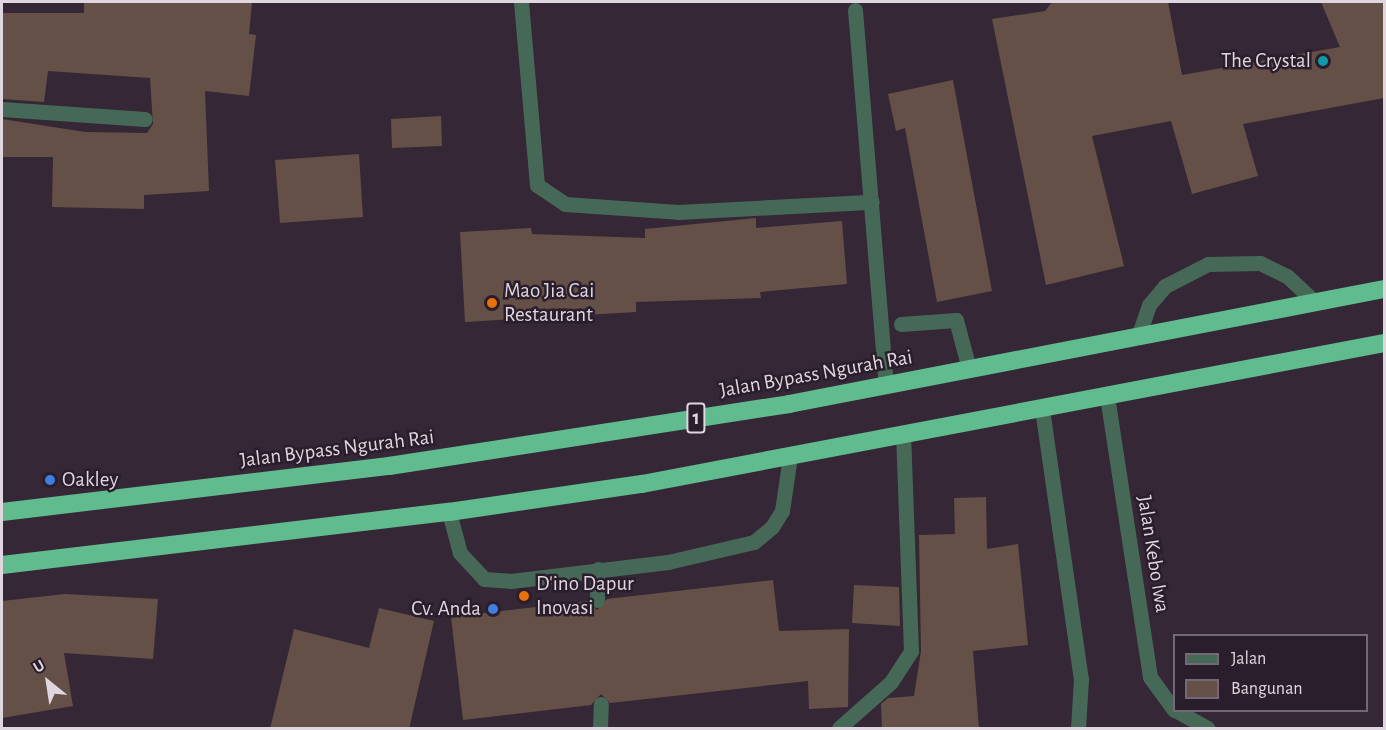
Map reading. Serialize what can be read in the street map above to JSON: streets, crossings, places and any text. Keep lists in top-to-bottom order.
{
  "streets": {
    "highway": ["Jalan Bypass Ngurah Rai", "1"],
    "street": ["Jalan Kebo Iwa"]
  },
  "places": [
    "The Crystal",
    "Mao Jia Cai Restaurant",
    "Oakley",
    "D'ino Dapur Inovasi",
    "Cv. Anda"
  ],
  "legend": ["Jalan", "Bangunan"],
  "north": "top left"
}
